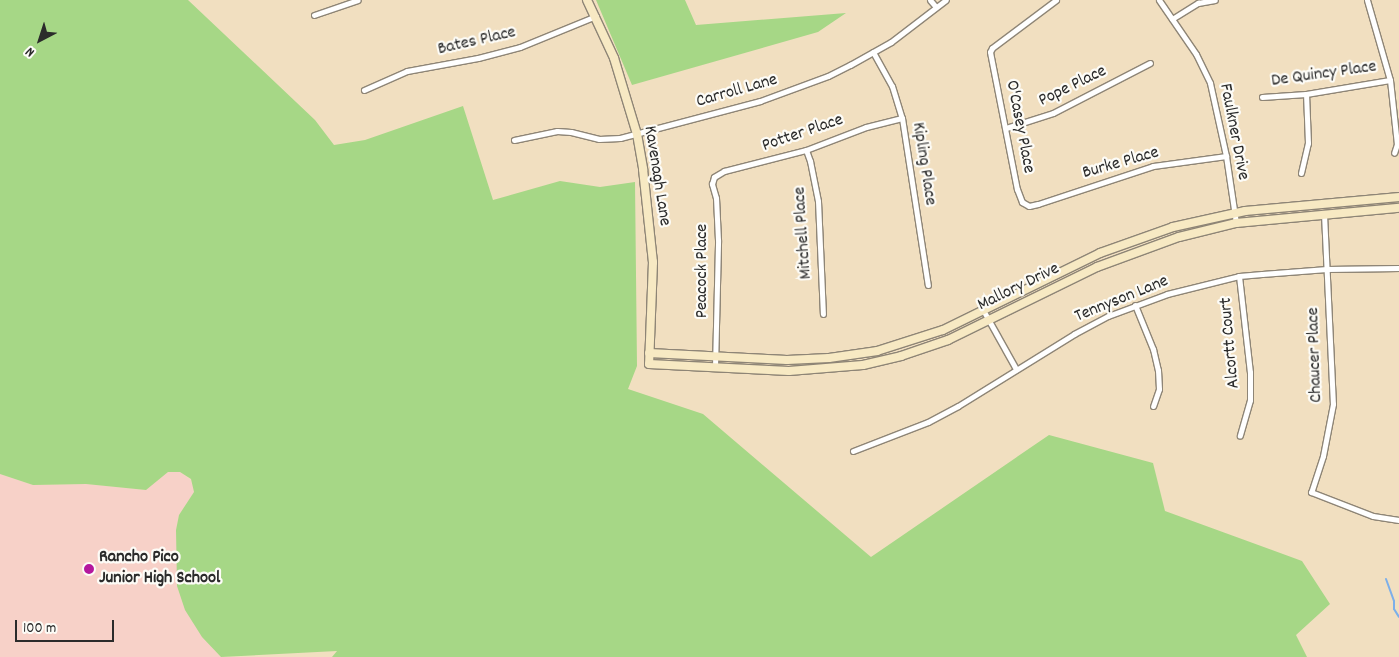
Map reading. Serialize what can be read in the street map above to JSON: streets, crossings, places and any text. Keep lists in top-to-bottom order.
{
  "streets": {
    "main road": ["Kavenagh Lane", "Mallory Drive"],
    "street": [
      "Bates Place",
      "De Quincy Place",
      "Pope Place",
      "Carroll Lane",
      "O'Casey Place",
      "Faulkner Drive",
      "Potter Place",
      "Kipling Place",
      "Burke Place",
      "Mitchell Place",
      "Peacock Place",
      "Tennyson Lane",
      "Alcortt Court",
      "Chaucer Place"
    ]
  },
  "crossings": [
    ["Bates Place", "Kavenagh Lane"],
    ["Pope Place", "O'Casey Place"],
    ["Carroll Lane", "Kipling Place"],
    ["Carroll Lane", "Kavenagh Lane"],
    ["O'Casey Place", "Burke Place"],
    ["Faulkner Drive", "Burke Place"],
    ["Faulkner Drive", "Mallory Drive"],
    ["Potter Place", "Kipling Place"],
    ["Potter Place", "Mitchell Place"],
    ["Potter Place", "Peacock Place"],
    ["Kavenagh Lane", "Mallory Drive"],
    ["Peacock Place", "Mallory Drive"],
    ["Mallory Drive", "Chaucer Place"],
    ["Tennyson Lane", "Alcortt Court"],
    ["Tennyson Lane", "Chaucer Place"]
  ],
  "places": ["Rancho Pico Junior High School"],
  "scale_bar": "100 m",
  "north": "bottom left"
}
